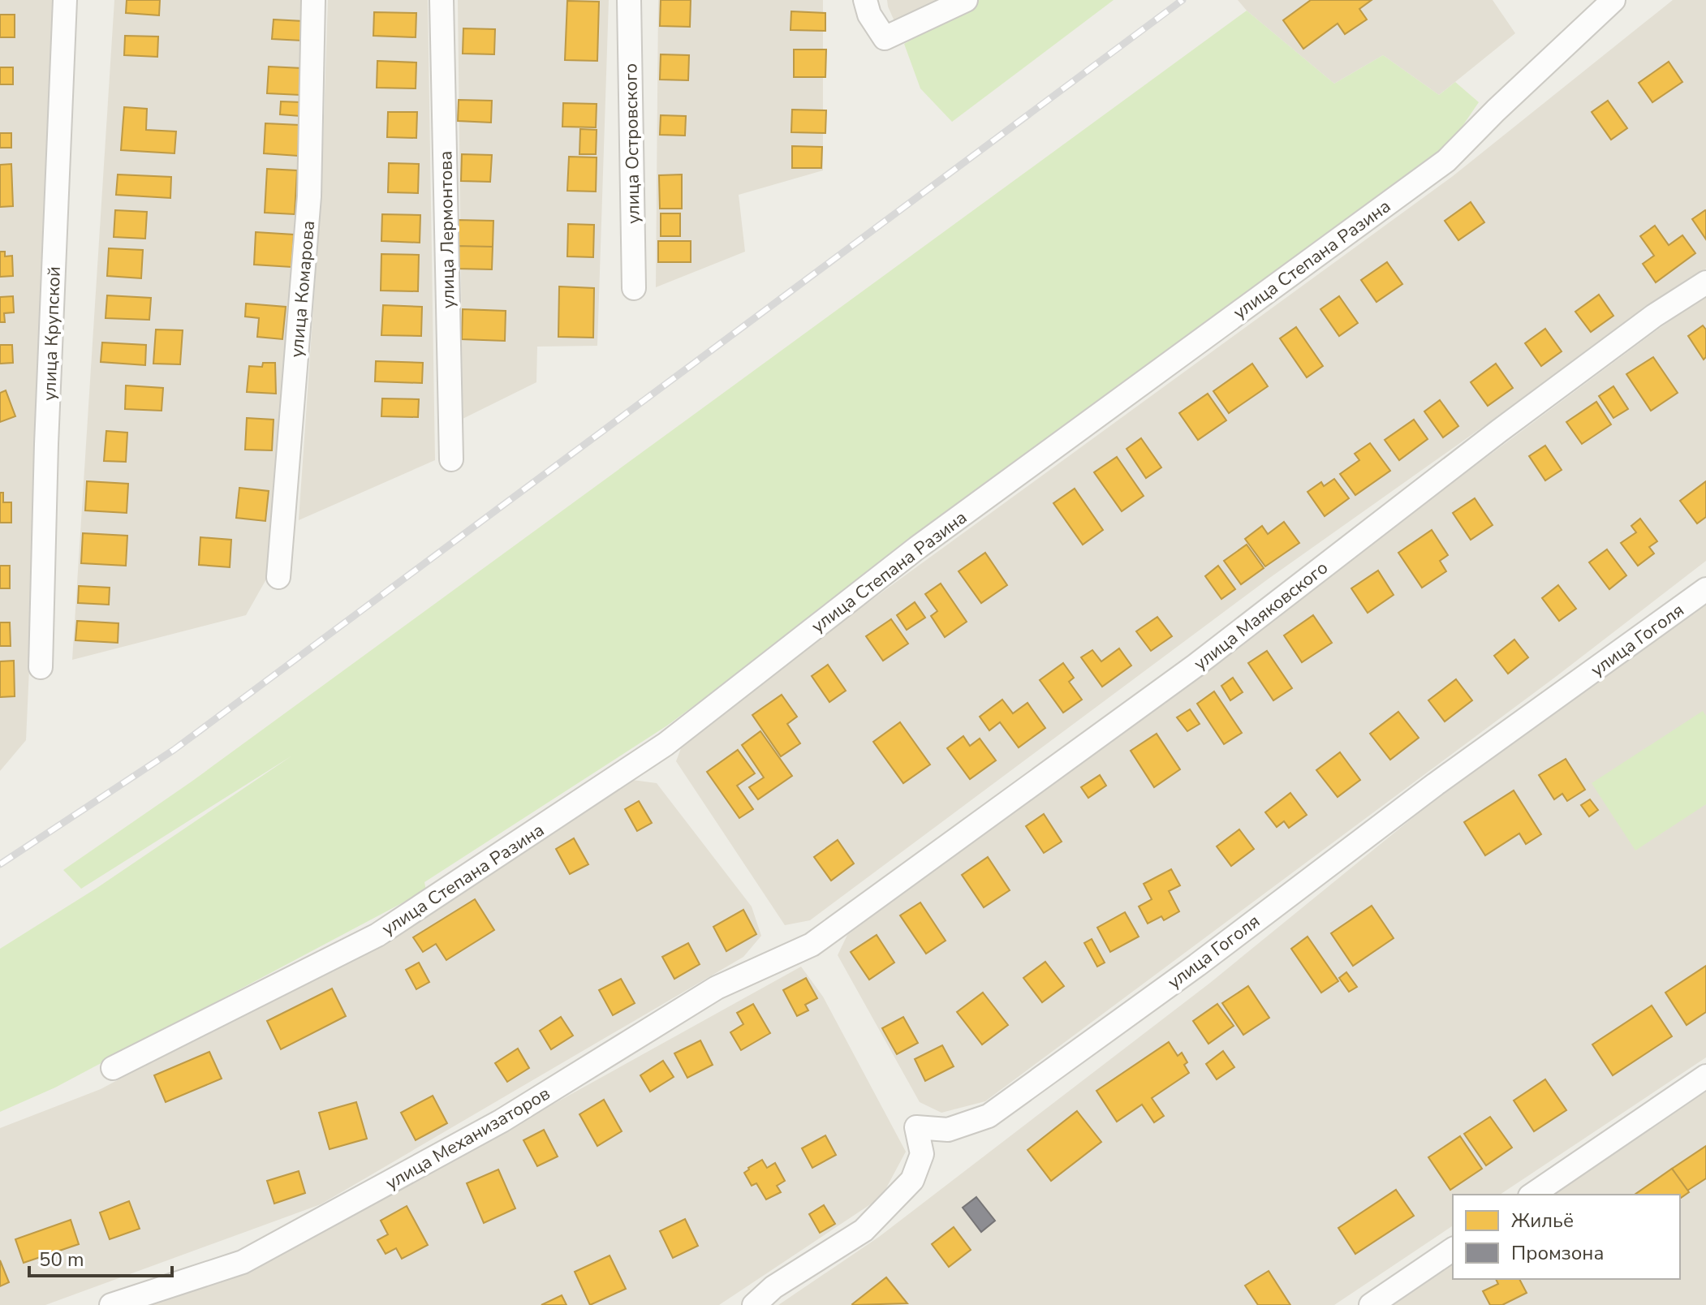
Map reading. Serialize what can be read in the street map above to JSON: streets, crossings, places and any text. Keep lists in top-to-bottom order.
{
  "streets": {
    "street": [
      "улица Островского",
      "улица Лермонтова",
      "улица Степана Разина",
      "улица Комарова",
      "улица Крупской",
      "улица Маяковского",
      "улица Гоголя",
      "улица Механизаторов"
    ]
  },
  "crossings": [
    ["улица Маяковского", "улица Механизаторов"]
  ],
  "legend": ["Жильё", "Промзона"],
  "scale_bar": "50 m"
}
